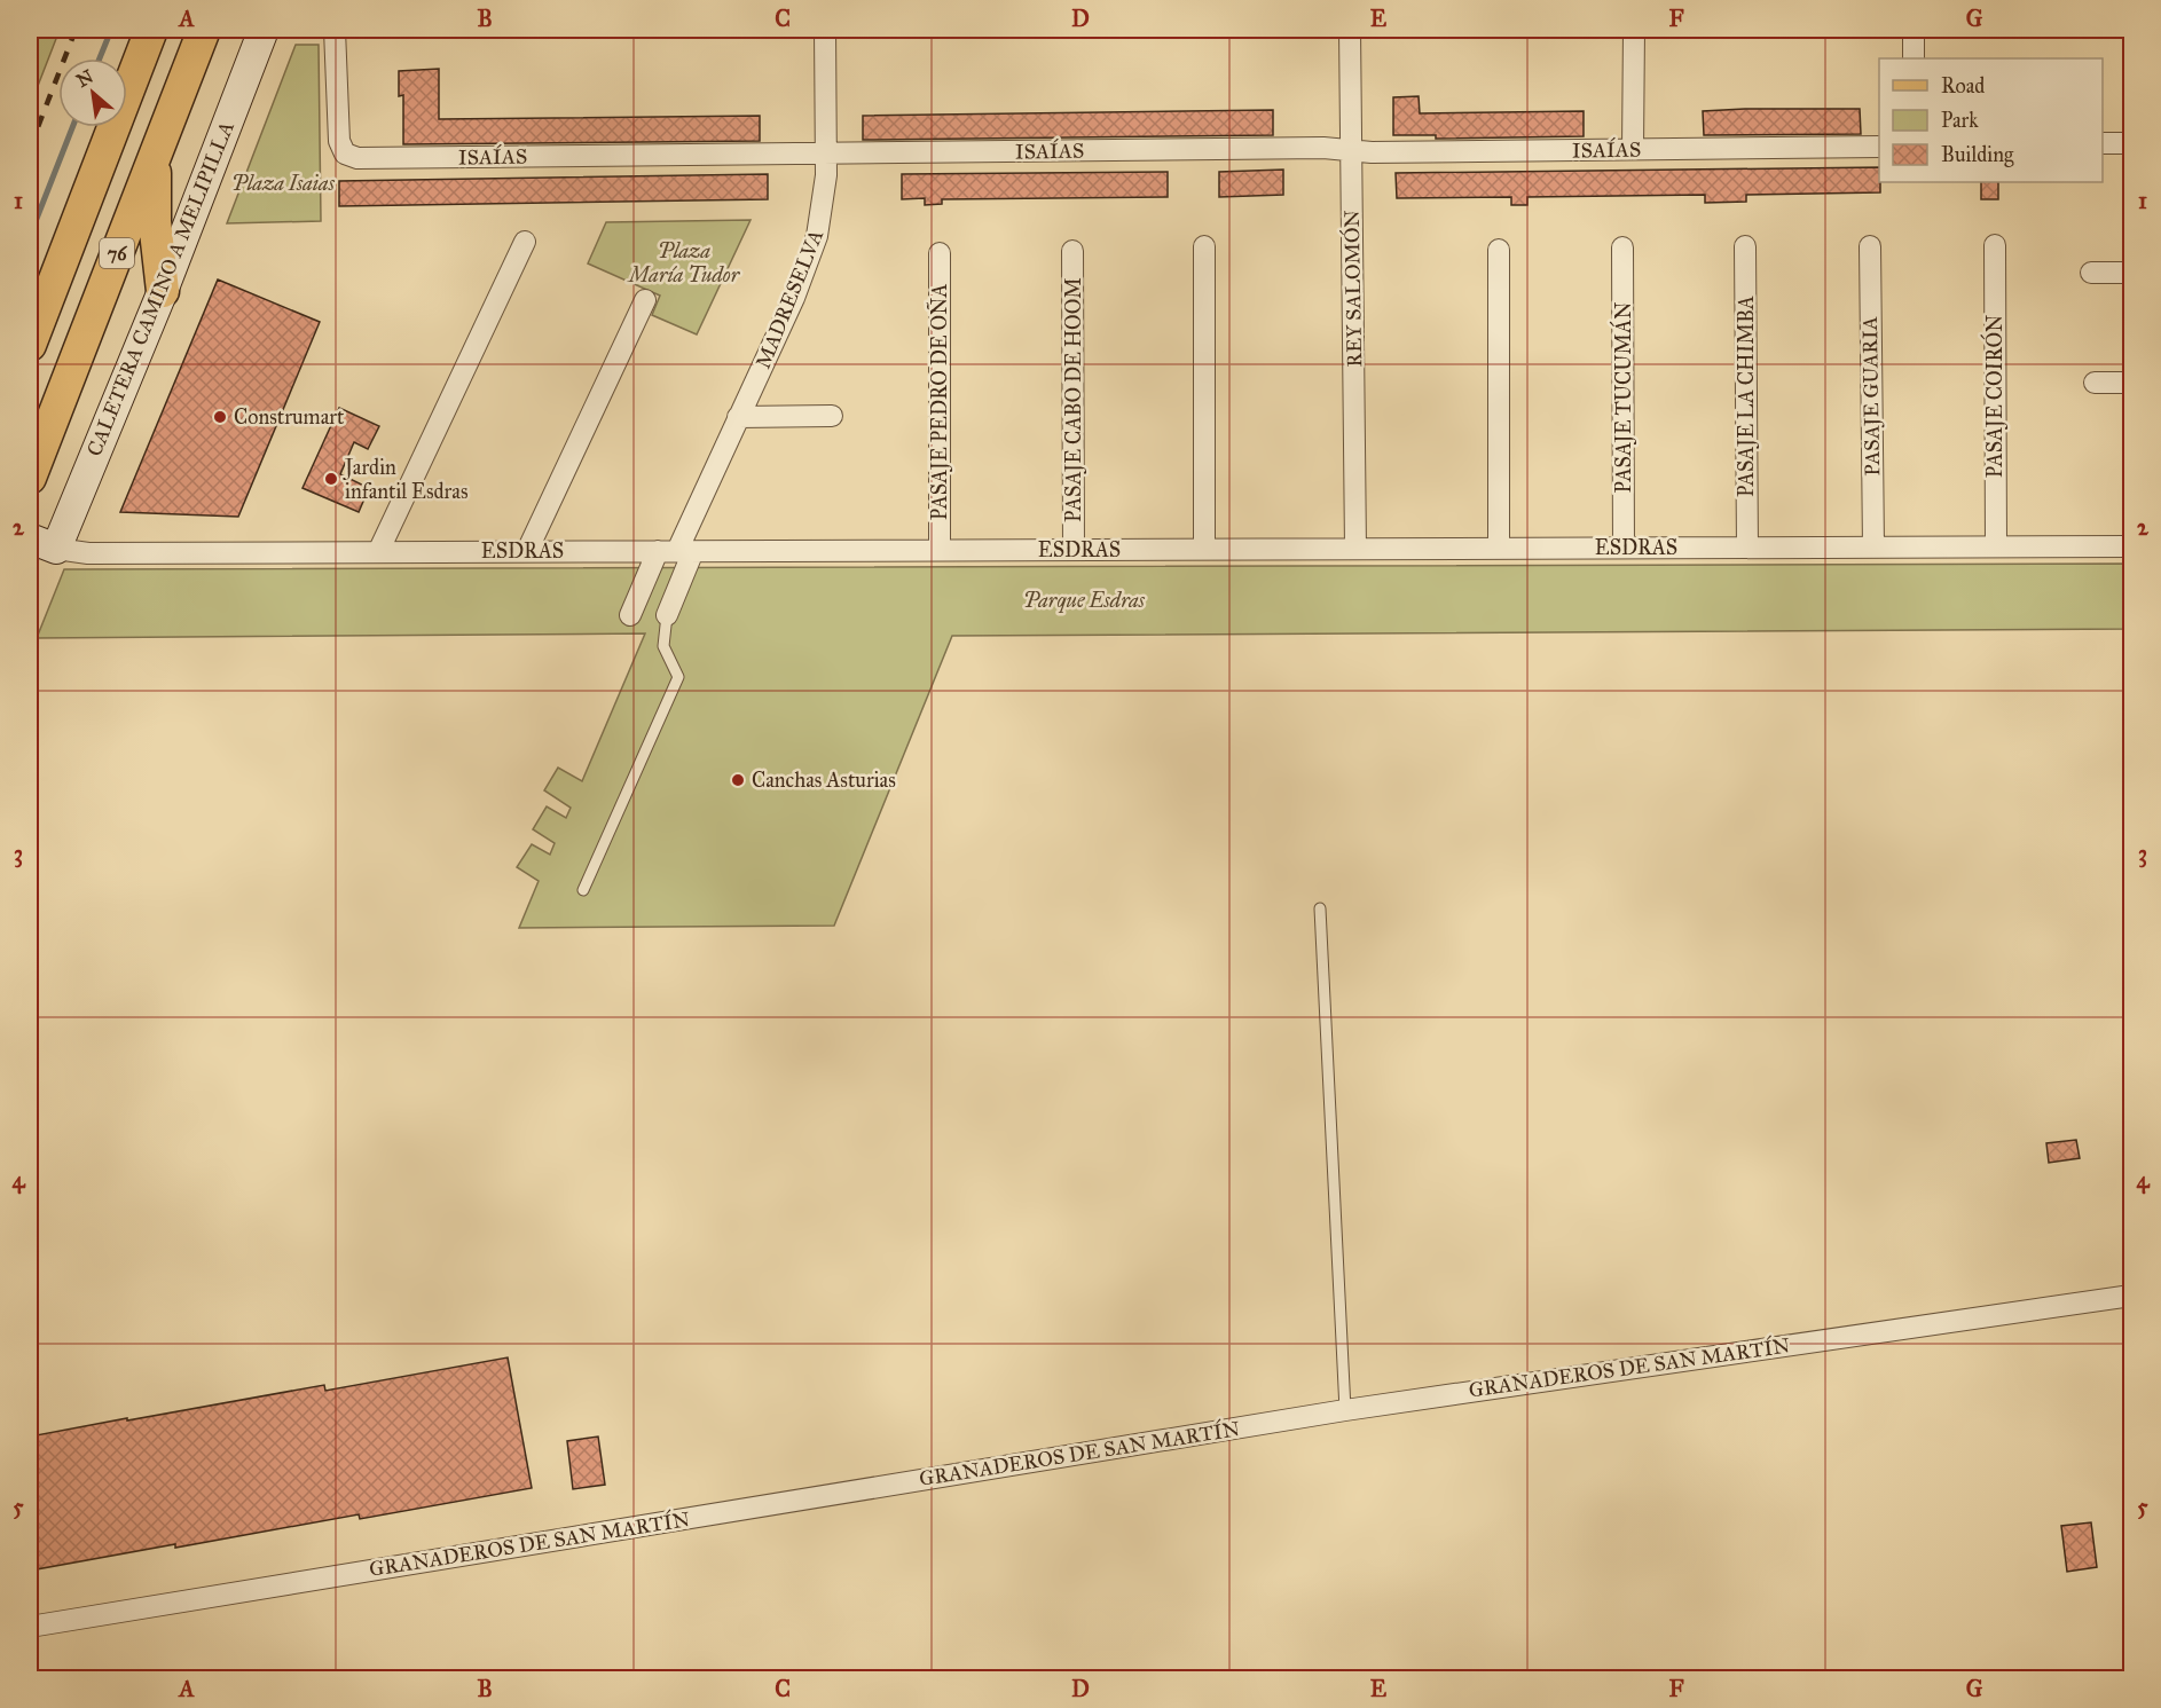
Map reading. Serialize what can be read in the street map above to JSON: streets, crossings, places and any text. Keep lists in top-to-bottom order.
{
  "streets": {
    "main road": ["76"],
    "street": [
      "ISAÍAS",
      "CALETERA CAMINO A MELIPILLA",
      "REY SALOMÓN",
      "MADRESELVA",
      "PASAJE LA CHIMBA",
      "PASAJE GUARIA",
      "PASAJE COIRÓN",
      "PASAJE TUCUMÁN",
      "PASAJE CABO DE HOOM",
      "PASAJE PEDRO DE OÑA",
      "ESDRAS",
      "GRANADEROS DE SAN MARTÍN"
    ]
  },
  "crossings": [
    ["ISAÍAS", "REY SALOMÓN"],
    ["ISAÍAS", "MADRESELVA"],
    ["CALETERA CAMINO A MELIPILLA", "ESDRAS"],
    ["REY SALOMÓN", "ESDRAS"],
    ["MADRESELVA", "ESDRAS"],
    ["PASAJE LA CHIMBA", "ESDRAS"],
    ["PASAJE GUARIA", "ESDRAS"],
    ["PASAJE COIRÓN", "ESDRAS"],
    ["PASAJE TUCUMÁN", "ESDRAS"],
    ["PASAJE CABO DE HOOM", "ESDRAS"],
    ["PASAJE PEDRO DE OÑA", "ESDRAS"]
  ],
  "parks": ["Plaza Isaias", "Plaza María Tudor", "Parque Esdras"],
  "places": ["Construmart", "Jardin infantil Esdras", "Canchas Asturias"],
  "legend": ["Road", "Park", "Building"],
  "north": "top left",
  "grid": {
    "columns": [
      "A",
      "B",
      "C",
      "D",
      "E",
      "F",
      "G"
    ],
    "rows": [
      "1",
      "2",
      "3",
      "4",
      "5"
    ]
  }
}
